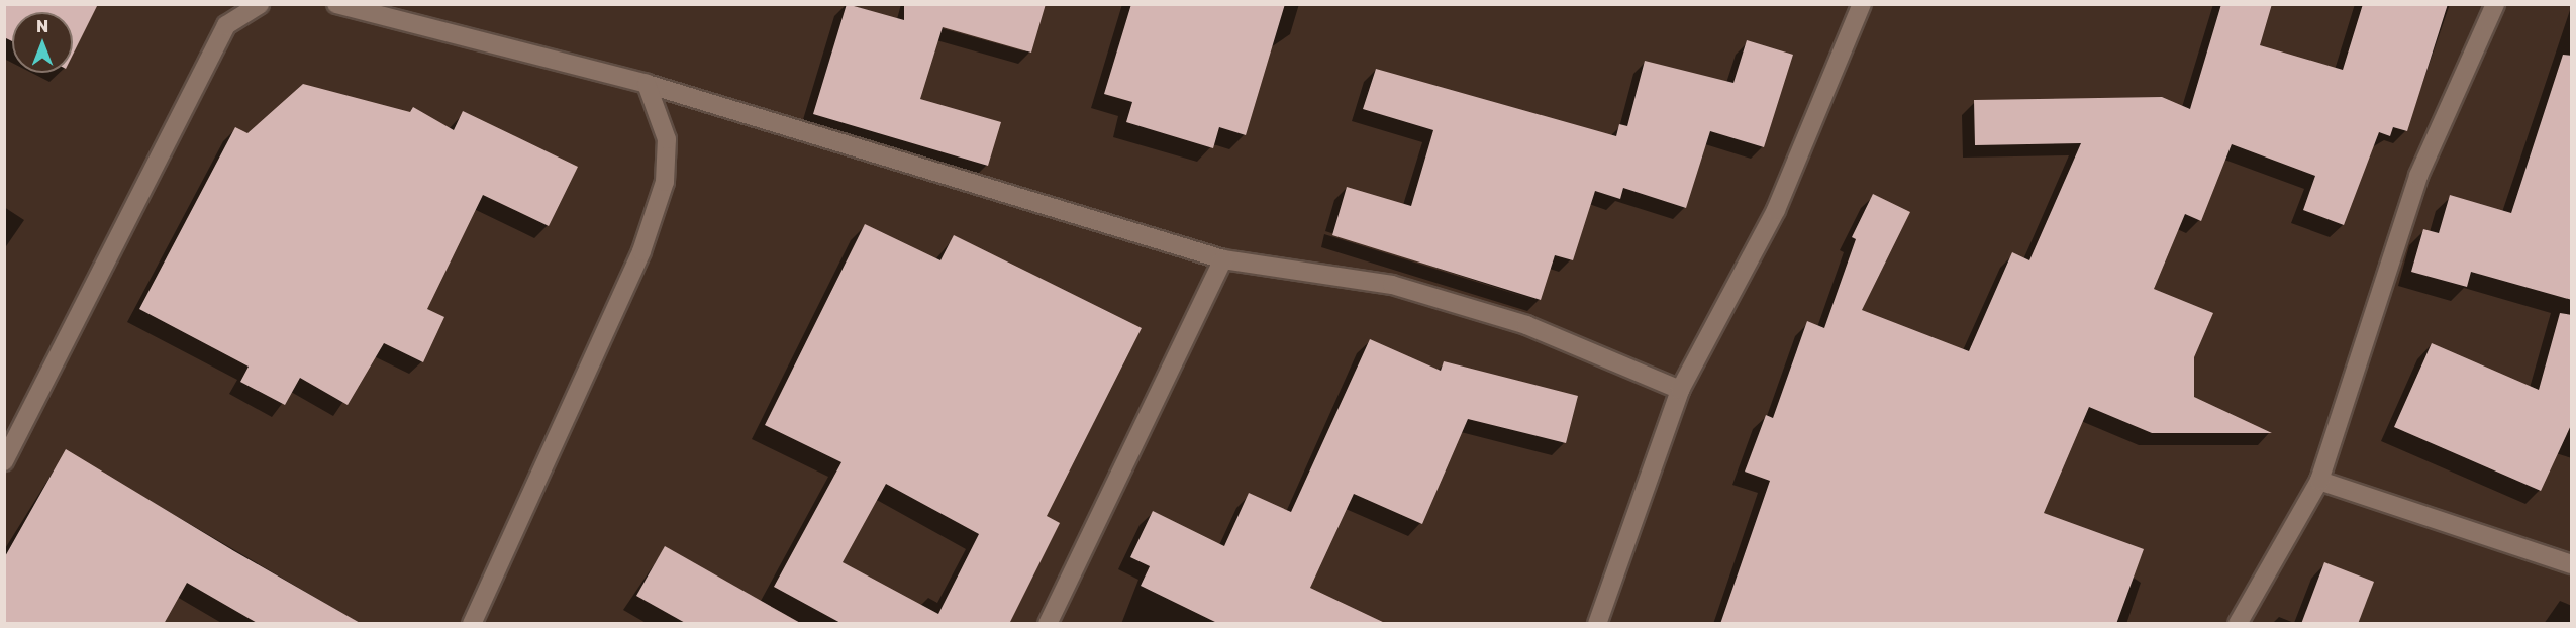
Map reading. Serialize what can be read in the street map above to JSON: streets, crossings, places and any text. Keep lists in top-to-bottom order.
{
  "north": "top"
}
